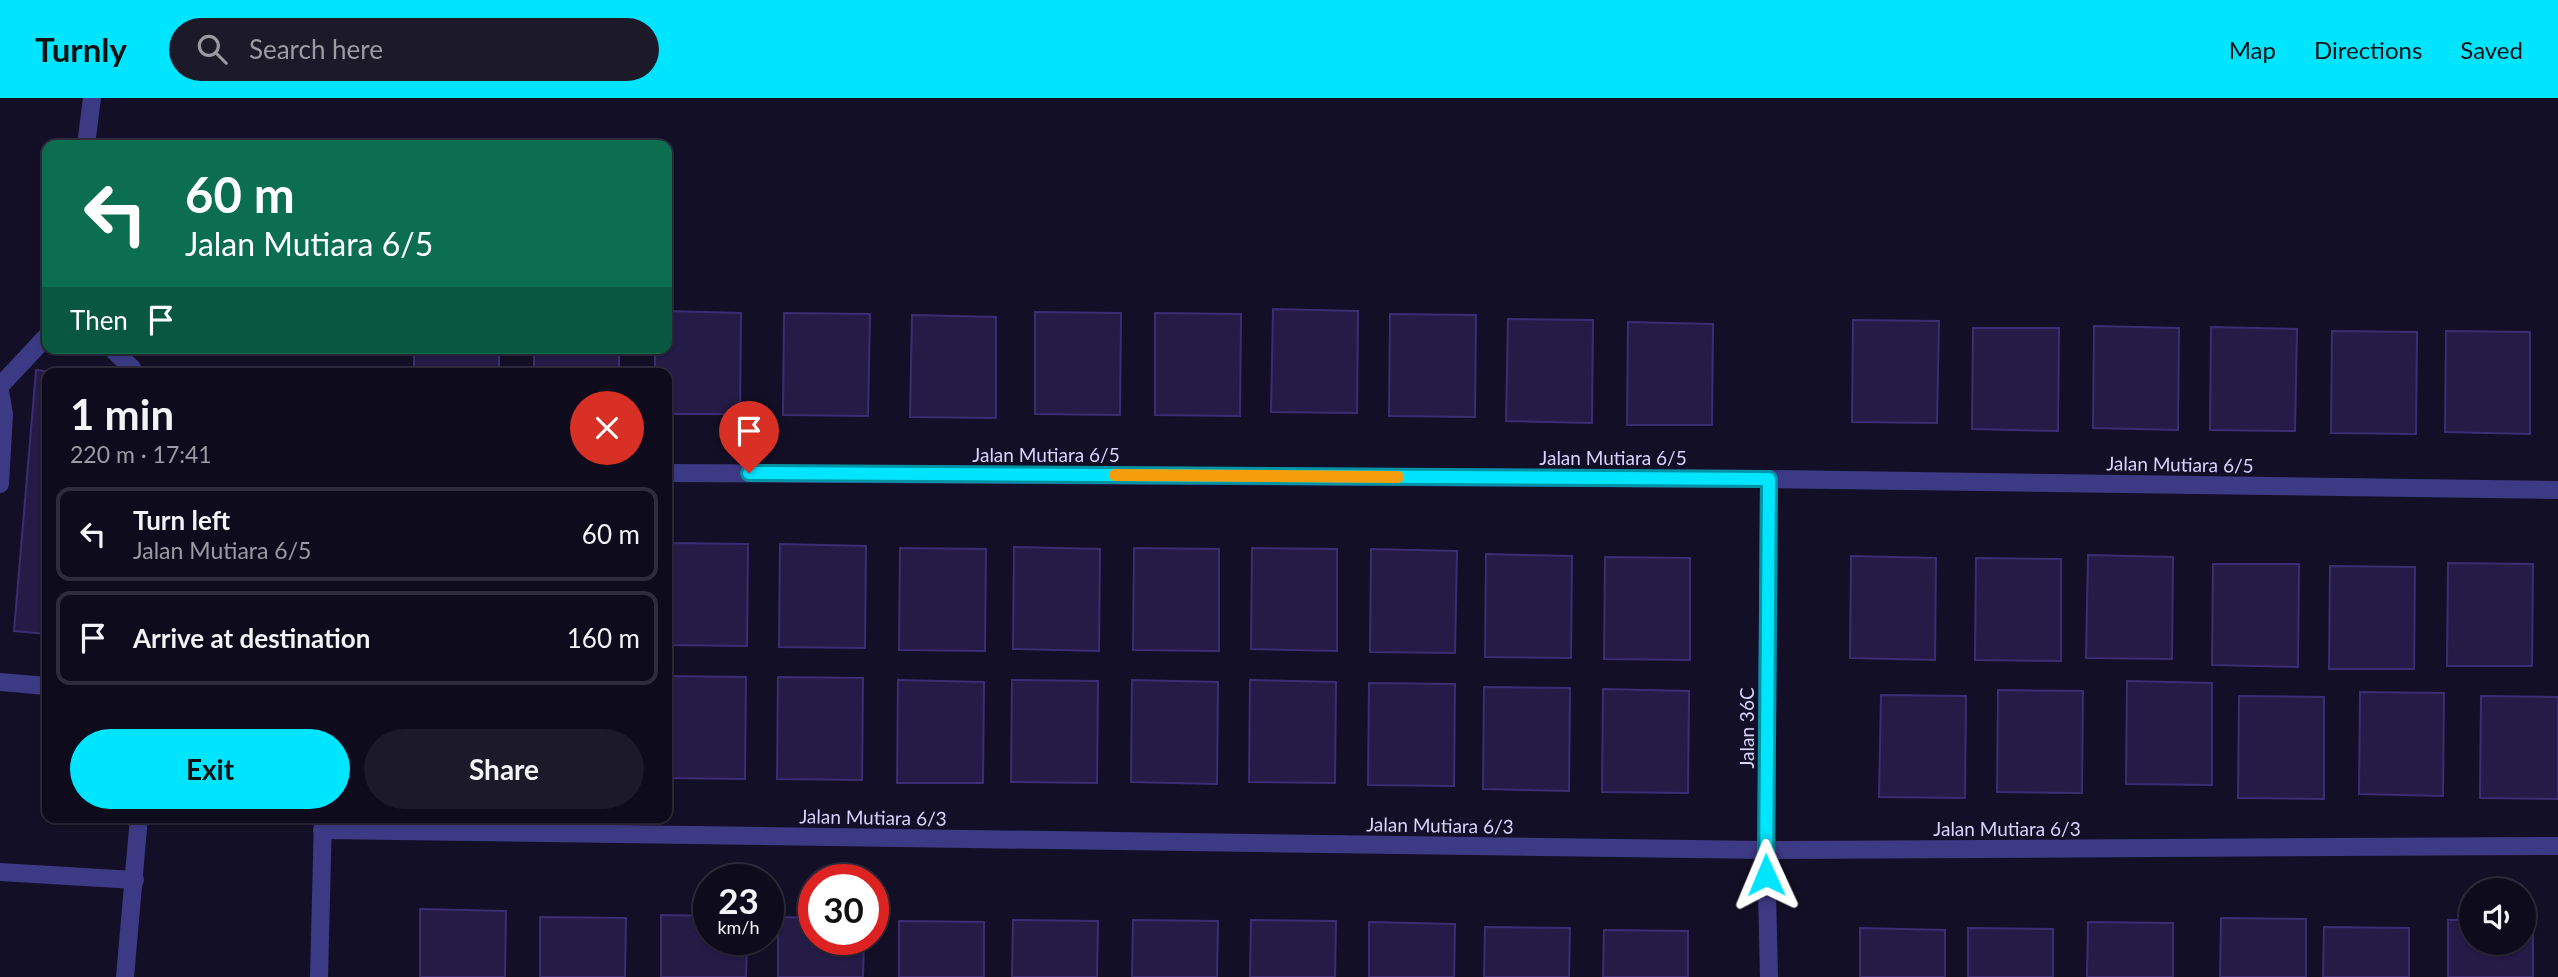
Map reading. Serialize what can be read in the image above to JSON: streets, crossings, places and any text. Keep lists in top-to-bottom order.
{
  "streets": {
    "street": ["Jalan Mutiara 6/5", "Jalan 36C", "Jalan Mutiara 6/3"]
  },
  "crossings": [
    ["Jalan Mutiara 6/5", "Jalan 36C"],
    ["Jalan 36C", "Jalan Mutiara 6/3"]
  ],
  "page": {
    "header": "Turnly",
    "search": "Search here",
    "nav": ["Map", "Directions", "Saved"],
    "turn": ["60 m", "Jalan Mutiara 6/5"],
    "then": "Then",
    "heading": ["1 min", "220 m · 17:41"],
    "list": [
      {
        "name": "Turn left",
        "note": "Jalan Mutiara 6/5",
        "value": "60 m"
      },
      {
        "name": "Arrive at destination",
        "value": "160 m"
      }
    ],
    "buttons": ["Exit", "Share"],
    "speed": "23 km/h",
    "limit": "30"
  }
}
